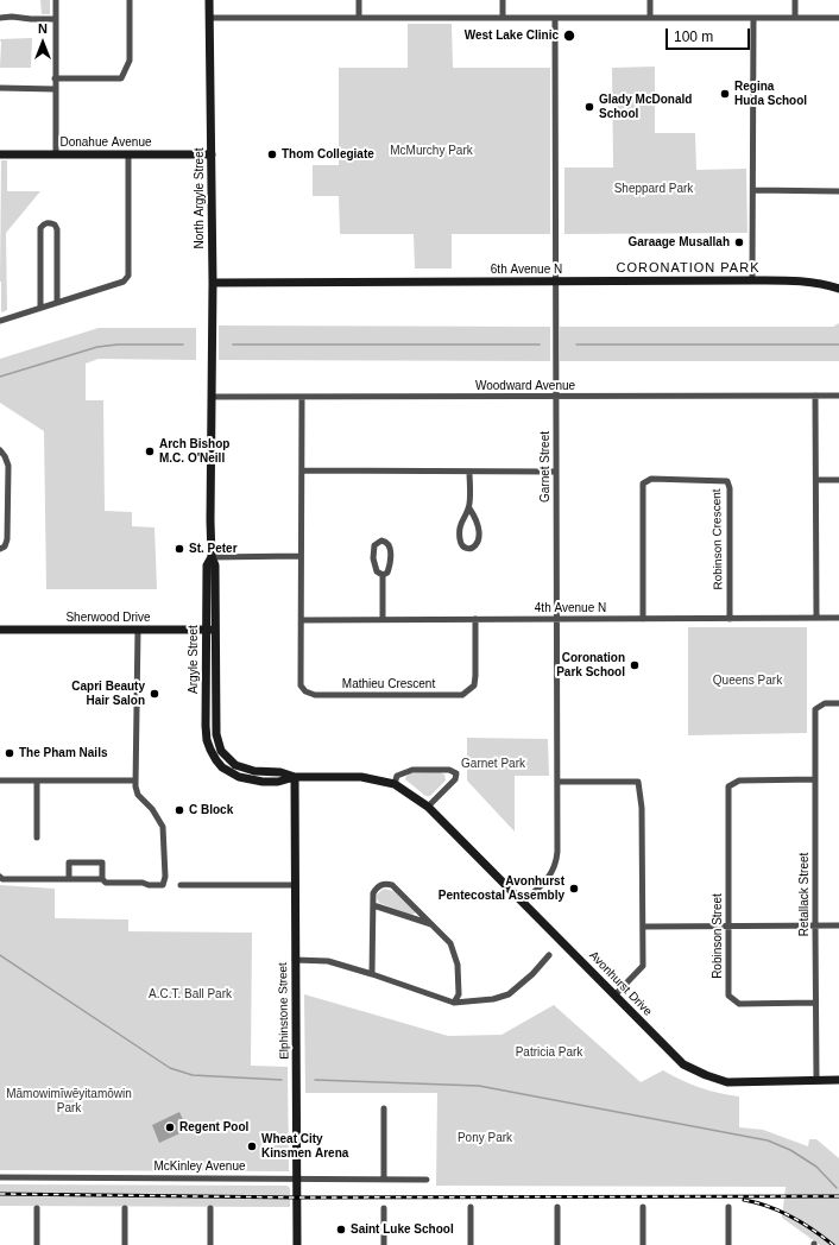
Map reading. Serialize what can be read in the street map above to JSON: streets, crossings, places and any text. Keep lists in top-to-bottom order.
{
  "streets": {
    "street": [
      "Donahue Avenue",
      "North Argyle Street",
      "6th Avenue N",
      "Woodward Avenue",
      "Garnet Street",
      "Robinson Crescent",
      "4th Avenue N",
      "Sherwood Drive",
      "Argyle Street",
      "Mathieu Crescent",
      "Retallack Street",
      "Robinson Street",
      "Avonhurst Drive",
      "Elphinstone Street",
      "McKinley Avenue"
    ]
  },
  "crossings": [
    ["Donahue Avenue", "North Argyle Street"],
    ["North Argyle Street", "6th Avenue N"],
    ["North Argyle Street", "Woodward Avenue"],
    ["North Argyle Street", "Argyle Street"],
    ["6th Avenue N", "Garnet Street"],
    ["Woodward Avenue", "Garnet Street"],
    ["Woodward Avenue", "Argyle Street"],
    ["Garnet Street", "4th Avenue N"],
    ["Garnet Street", "Avonhurst Drive"],
    ["Robinson Crescent", "4th Avenue N"],
    ["4th Avenue N", "Mathieu Crescent"],
    ["Sherwood Drive", "Argyle Street"],
    ["Argyle Street", "Avonhurst Drive"],
    ["Retallack Street", "Robinson Street"],
    ["Retallack Street", "Avonhurst Drive"],
    ["Avonhurst Drive", "Elphinstone Street"],
    ["Elphinstone Street", "McKinley Avenue"]
  ],
  "districts": ["CORONATION PARK"],
  "parks": [
    "McMurchy Park",
    "Sheppard Park",
    "Queens Park",
    "Garnet Park",
    "A.C.T. Ball Park",
    "Patricia Park",
    "Māmowimīwēyitamōwin Park",
    "Pony Park"
  ],
  "places": [
    "West Lake Clinic",
    "Regina Huda School",
    "Glady McDonald School",
    "Thom Collegiate",
    "Garaage Musallah",
    "Arch Bishop M.C. O'Neill",
    "St. Peter",
    "Coronation Park School",
    "Capri Beauty Hair Salon",
    "The Pham Nails",
    "C Block",
    "Avonhurst Pentecostal Assembly",
    "Regent Pool",
    "Wheat City Kinsmen Arena",
    "Saint Luke School"
  ],
  "scale_bar": "100 m",
  "north": "top"
}
